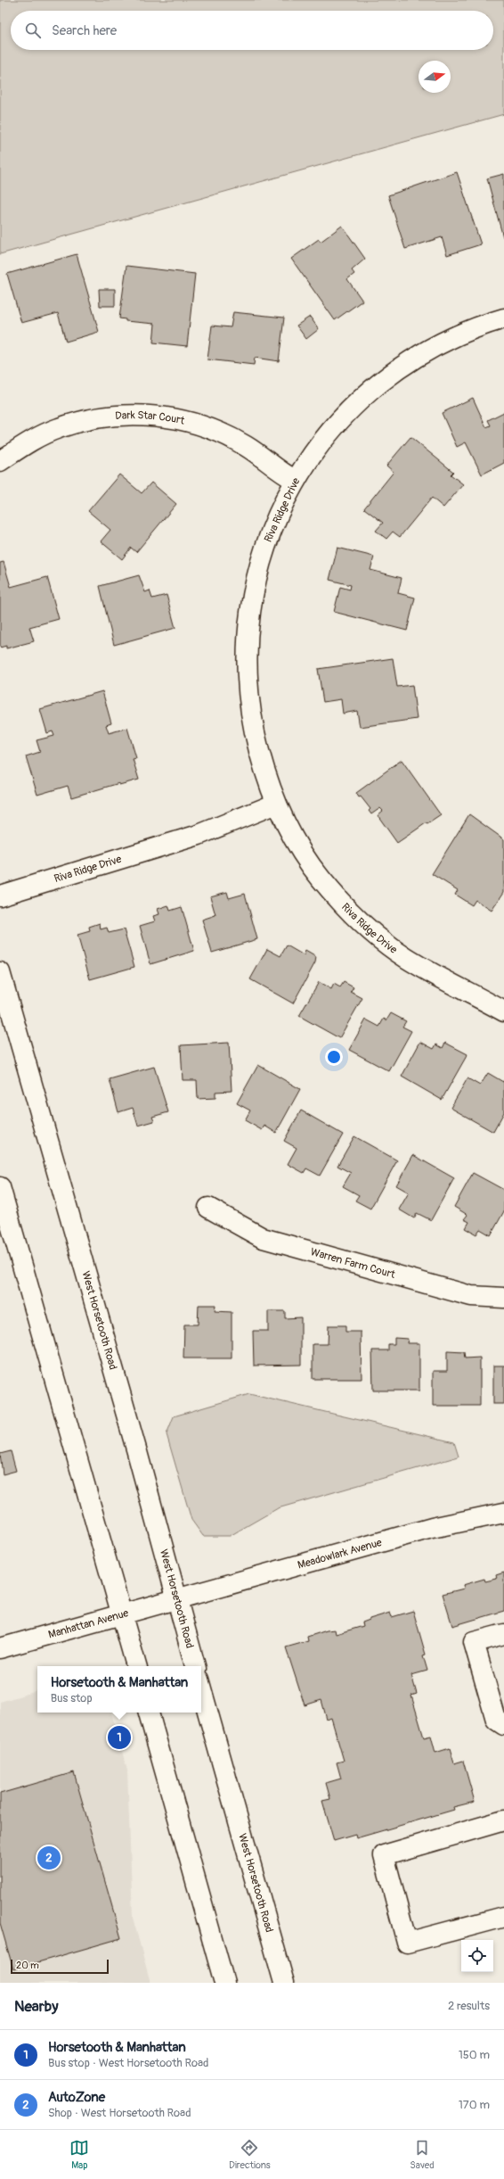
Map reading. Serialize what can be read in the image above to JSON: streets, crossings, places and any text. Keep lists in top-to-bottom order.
{
  "streets": {
    "street": [
      "Dark Star Court",
      "Riva Ridge Drive",
      "Warren Farm Court",
      "West Horsetooth Road",
      "Meadowlark Avenue",
      "Manhattan Avenue"
    ]
  },
  "crossings": [
    ["Dark Star Court", "Riva Ridge Drive"],
    ["West Horsetooth Road", "Meadowlark Avenue"],
    ["West Horsetooth Road", "Manhattan Avenue"],
    ["Meadowlark Avenue", "Manhattan Avenue"]
  ],
  "scale_bar": "20 m",
  "north": "right",
  "page": {
    "search": "Search here",
    "popup": ["Horsetooth & Manhattan", "Bus stop"],
    "pins": ["1", "2"],
    "scale": "20 m",
    "heading": ["Nearby", "2 results"],
    "list": [
      {
        "mark": "1",
        "name": "Horsetooth & Manhattan",
        "note": "Bus stop · West Horsetooth Road",
        "value": "150 m"
      },
      {
        "mark": "2",
        "name": "AutoZone",
        "note": "Shop · West Horsetooth Road",
        "value": "170 m"
      }
    ],
    "nav": ["Map", "Directions", "Saved"]
  }
}
